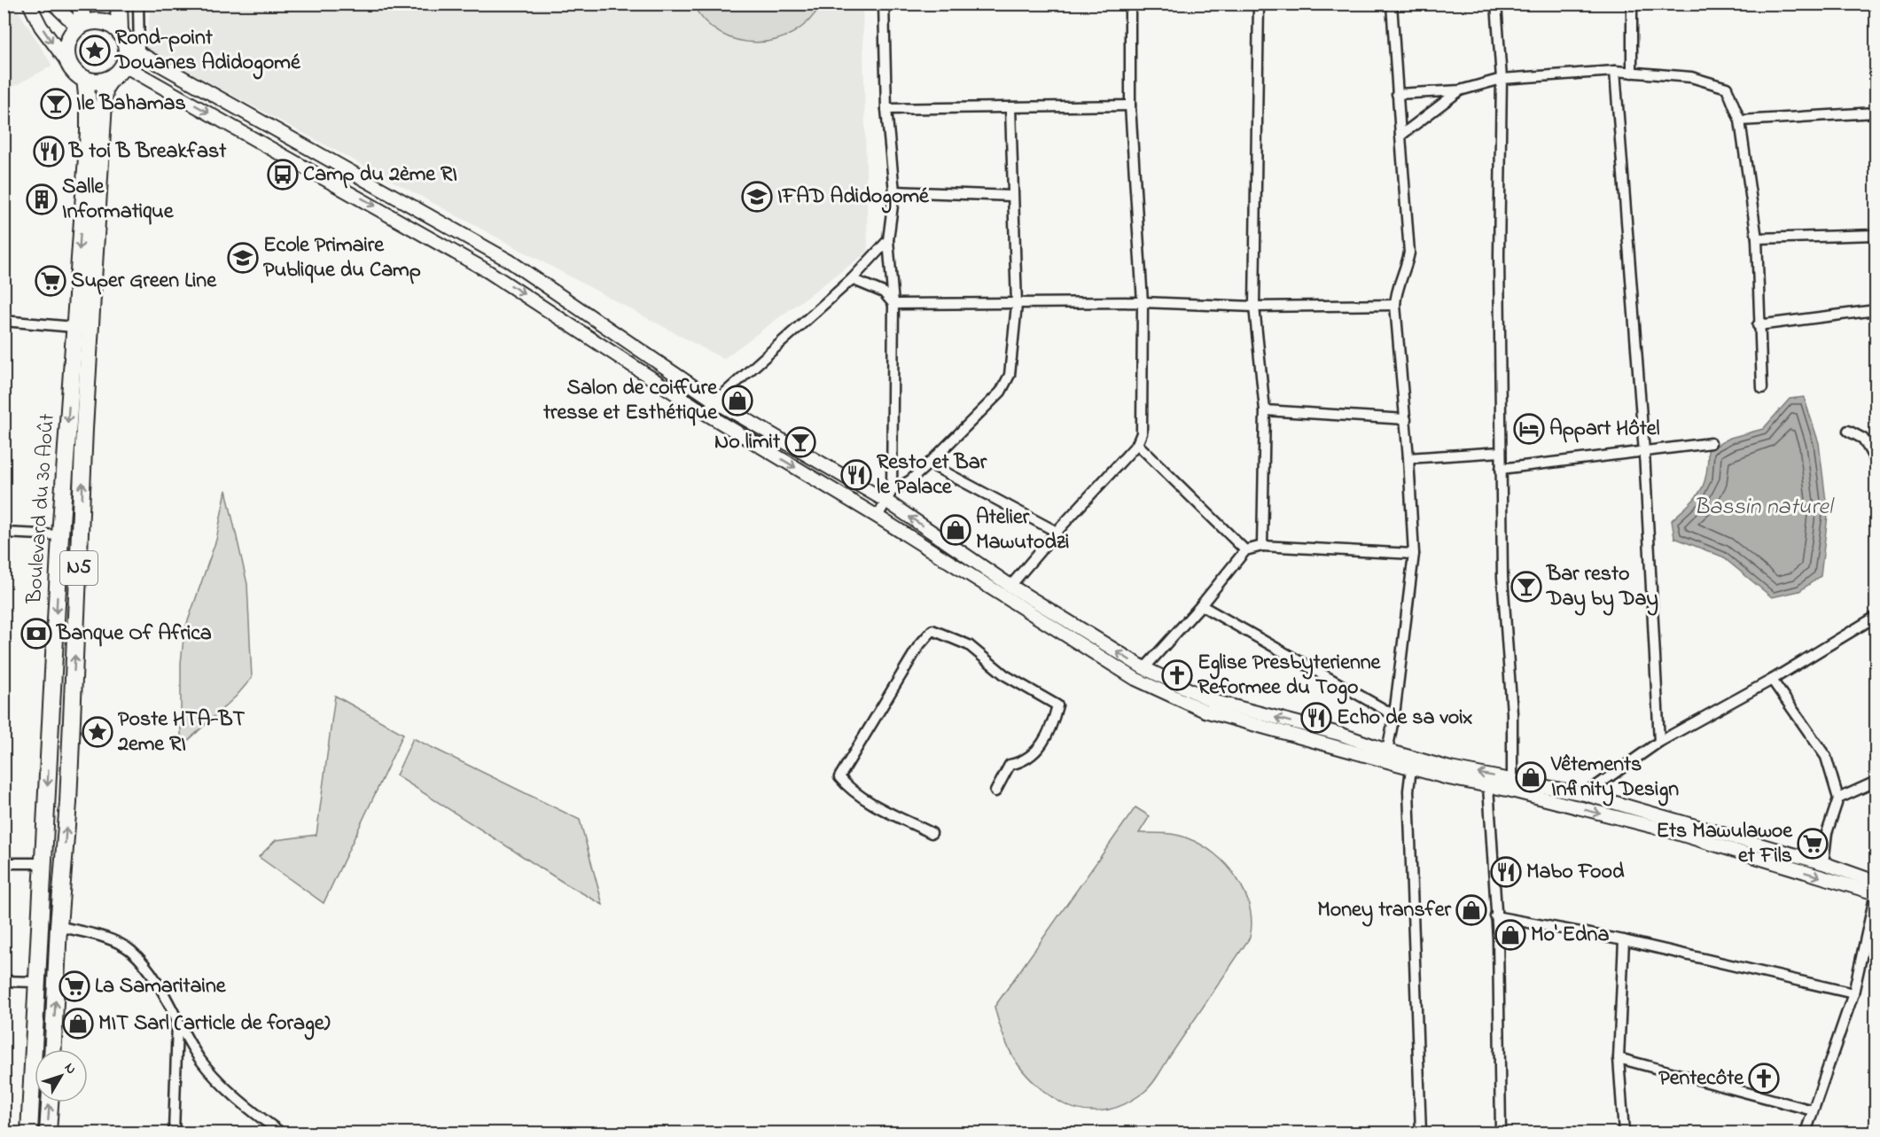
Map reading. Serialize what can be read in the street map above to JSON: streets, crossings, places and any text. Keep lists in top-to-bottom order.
{
  "streets": {
    "highway": ["Boulevard du 30 Août", "N5"]
  },
  "crossings": [
    ["Boulevard du 30 Août", "N5"]
  ],
  "water": ["Bassin naturel"],
  "places": {
    "place": ["Rond-point Douanes Adidogomé", "Poste HTA-BT 2eme RI"],
    "bar": ["Ile Bahamas", "No limit", "Bar resto Day by Day"],
    "restaurant": [
      "B toi B Breakfast",
      "Resto et Bar le Palace",
      "Echo de sa voix",
      "Mabo Food"
    ],
    "bus stop": ["Camp du 2ème RI"],
    "school or university": ["IFAD Adidogomé", "Ecole Primaire Publique du Camp"],
    "building": ["Salle Informatique"],
    "supermarket": ["Super Green Line", "Ets Mawulawoe et Fils", "La Samaritaine"],
    "shop": [
      "Salon de coiffure tresse et Esthétique",
      "Atelier Mawutodzi",
      "Vêtements Infinity Design",
      "Money transfer",
      "Mo' Edna",
      "MIT Sarl (article de forage)"
    ],
    "hotel": ["Appart Hôtel"],
    "bank": ["Banque Of Africa"],
    "church": ["Eglise Presbyterienne Reformee du Togo", "Pentecôte"]
  },
  "north": "top right"
}
